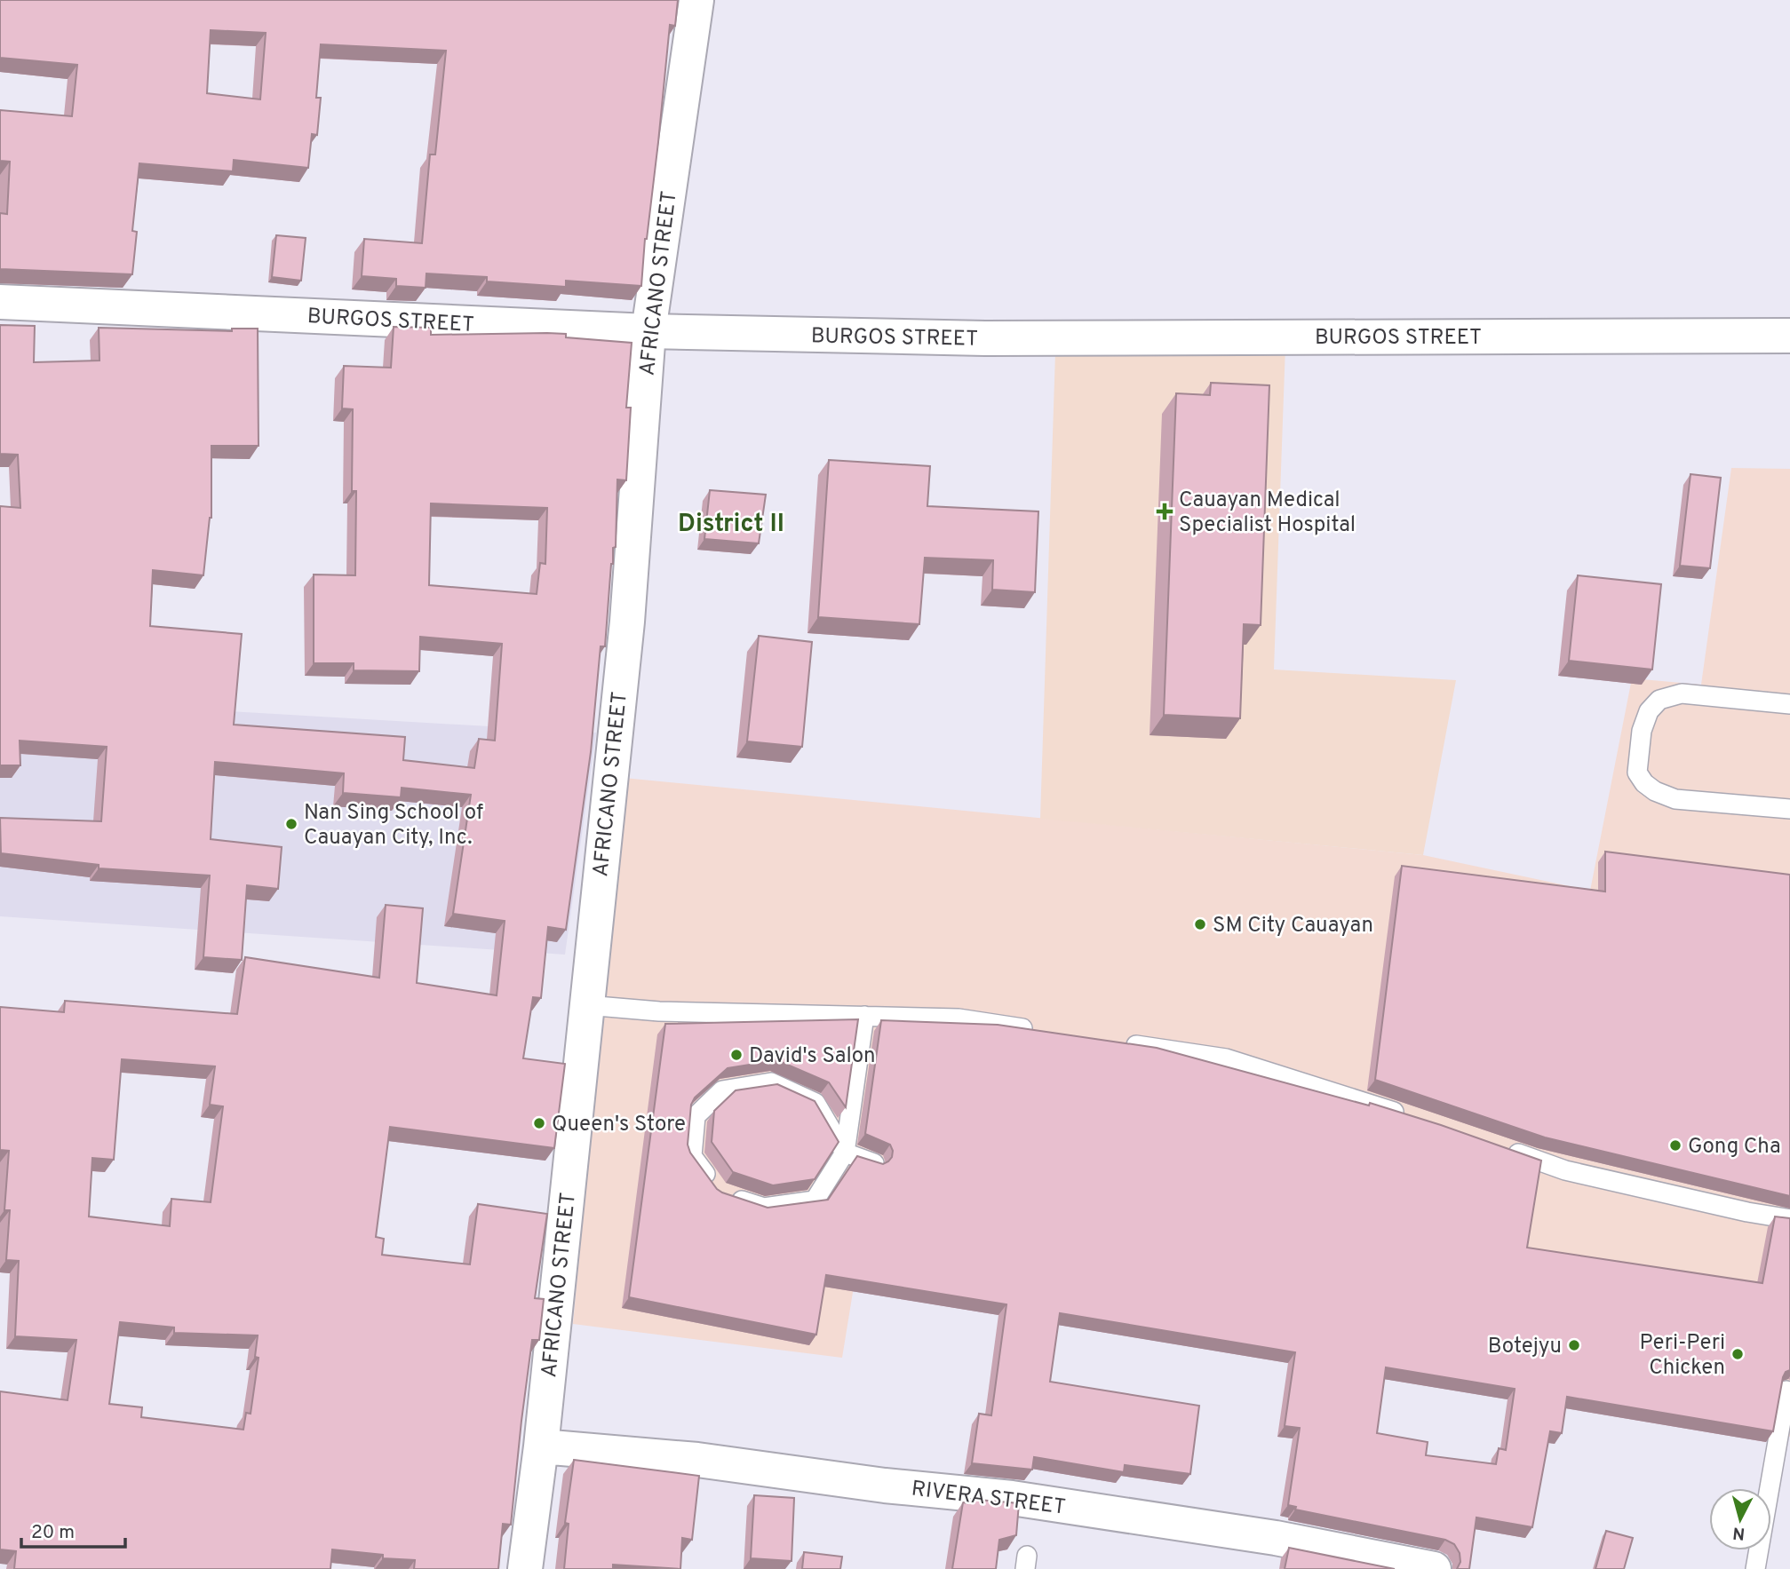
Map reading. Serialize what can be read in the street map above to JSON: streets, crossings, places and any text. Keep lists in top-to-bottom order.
{
  "streets": {
    "street": ["AFRICANO STREET", "BURGOS STREET", "RIVERA STREET"]
  },
  "crossings": [
    ["AFRICANO STREET", "BURGOS STREET"],
    ["AFRICANO STREET", "RIVERA STREET"]
  ],
  "districts": ["District II"],
  "places": {
    "health": ["Cauayan Medical Specialist Hospital"],
    "other": [
      "Nan Sing School of Cauayan City, Inc.",
      "SM City Cauayan",
      "David's Salon",
      "Queen's Store",
      "Gong Cha",
      "Botejyu",
      "Peri-Peri Chicken"
    ]
  },
  "scale_bar": "20 m",
  "north": "bottom"
}
